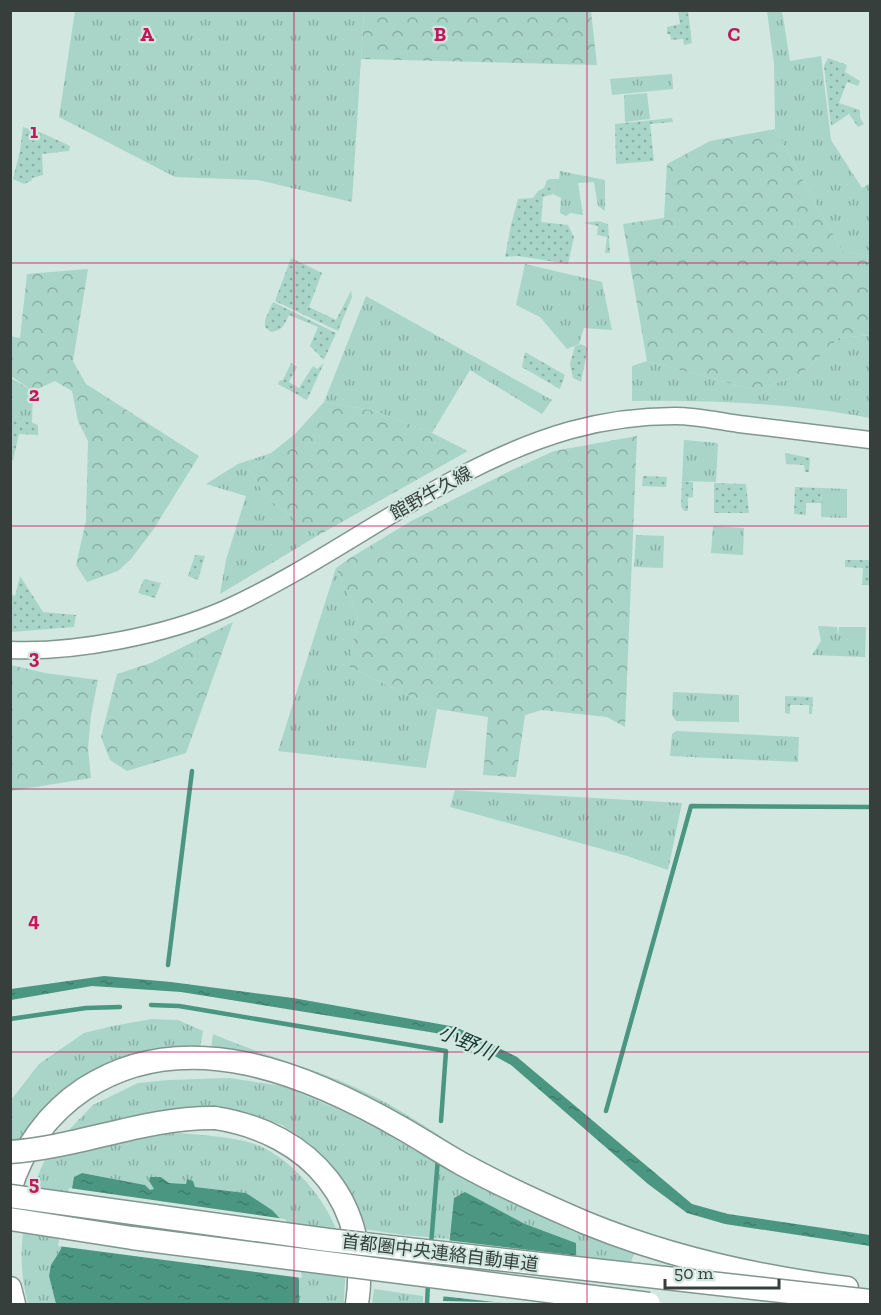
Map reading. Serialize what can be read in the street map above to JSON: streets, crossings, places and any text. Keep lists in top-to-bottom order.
{
  "streets": {
    "highway": ["首都圏中央連絡自動車道"],
    "main road": ["館野牛久線"]
  },
  "water": ["小野川"],
  "scale_bar": "50 m",
  "grid": {
    "columns": ["A", "B", "C"],
    "rows": [
      "1",
      "2",
      "3",
      "4",
      "5"
    ]
  }
}
